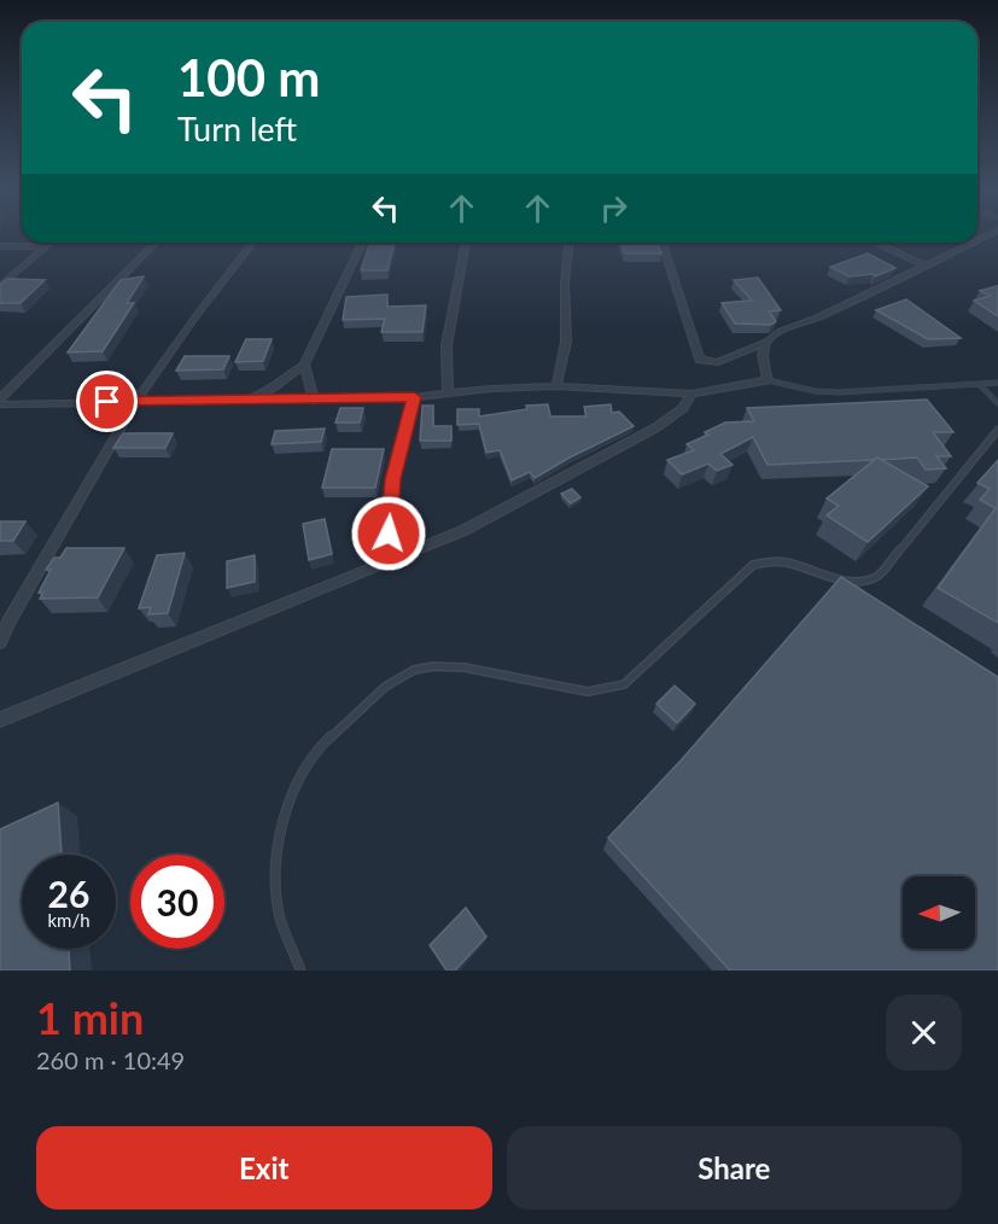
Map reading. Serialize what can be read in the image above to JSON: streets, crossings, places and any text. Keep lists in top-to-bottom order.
{
  "north": "left",
  "page": {
    "turn": ["100 m", "Turn left"],
    "speed": "26 km/h",
    "limit": "30",
    "heading": ["1 min", "260 m · 10:49"],
    "buttons": ["Exit", "Share"]
  }
}
